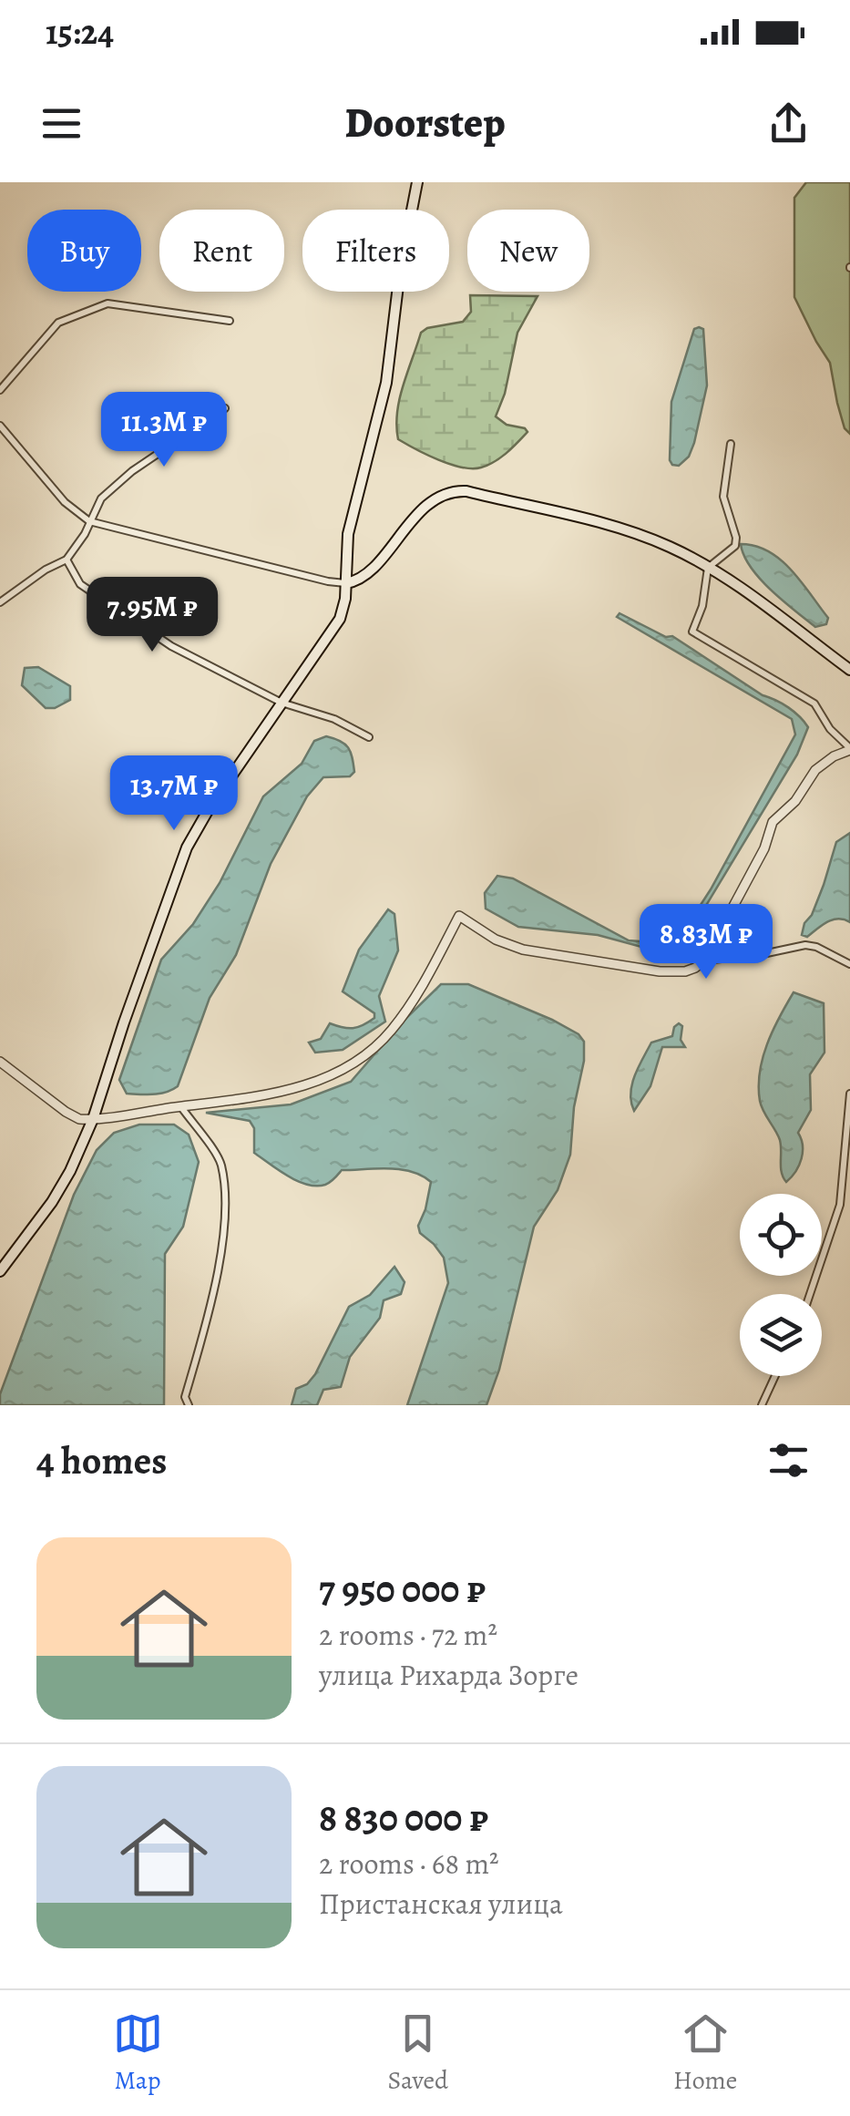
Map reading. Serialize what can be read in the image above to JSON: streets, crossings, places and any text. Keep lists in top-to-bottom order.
{
  "page": {
    "status": "15:24",
    "header": "Doorstep",
    "chip": [
      "Buy",
      "Rent",
      "Filters",
      "New"
    ],
    "price": [
      "11.3M ₽",
      "7.95M ₽",
      "13.7M ₽",
      "8.83M ₽"
    ],
    "heading": "4 homes",
    "list": [
      {
        "name": "7 950 000 ₽",
        "note": "2 rooms · 72 m² · улица Рихарда Зорге"
      },
      {
        "name": "8 830 000 ₽",
        "note": "2 rooms · 68 m² · Пристанская улица"
      }
    ],
    "tabs": ["Map", "Saved", "Home"]
  }
}
